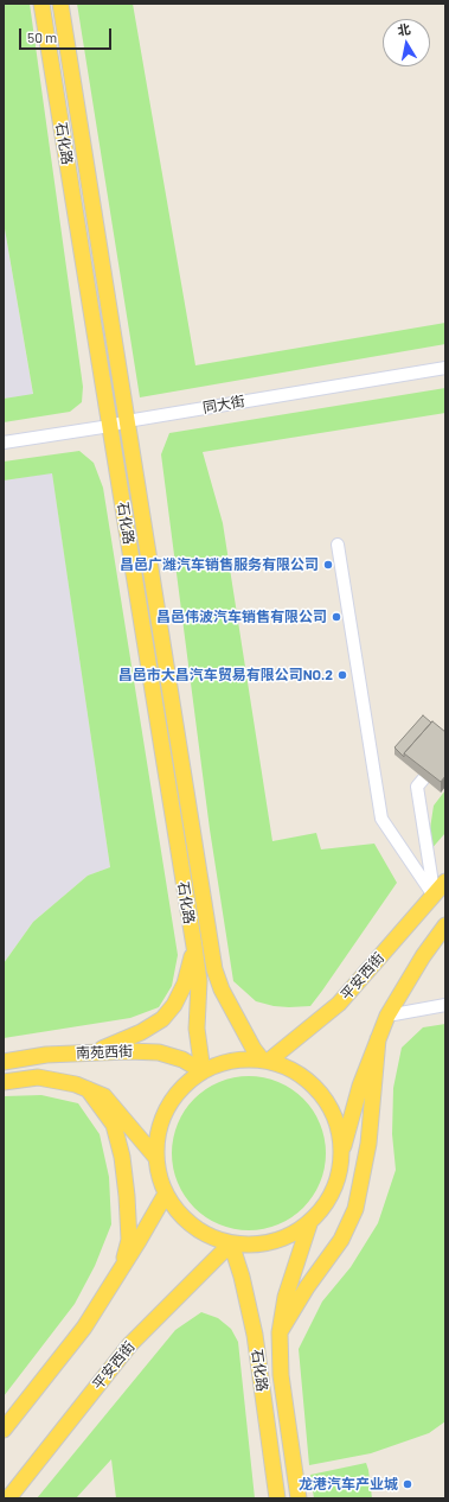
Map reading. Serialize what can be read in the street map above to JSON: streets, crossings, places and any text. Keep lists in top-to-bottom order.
{
  "streets": {
    "main road": ["石化路", "平安西街", "南苑西街"],
    "street": ["同大街"]
  },
  "crossings": [
    ["石化路", "同大街"],
    ["石化路", "平安西街"],
    ["石化路", "南苑西街"]
  ],
  "places": [
    "昌邑广潍汽车销售服务有限公司",
    "昌邑伟波汽车销售有限公司",
    "昌邑市大昌汽车贸易有限公司NO.2",
    "龙港汽车产业城"
  ],
  "scale_bar": "50 m",
  "north": "top"
}
